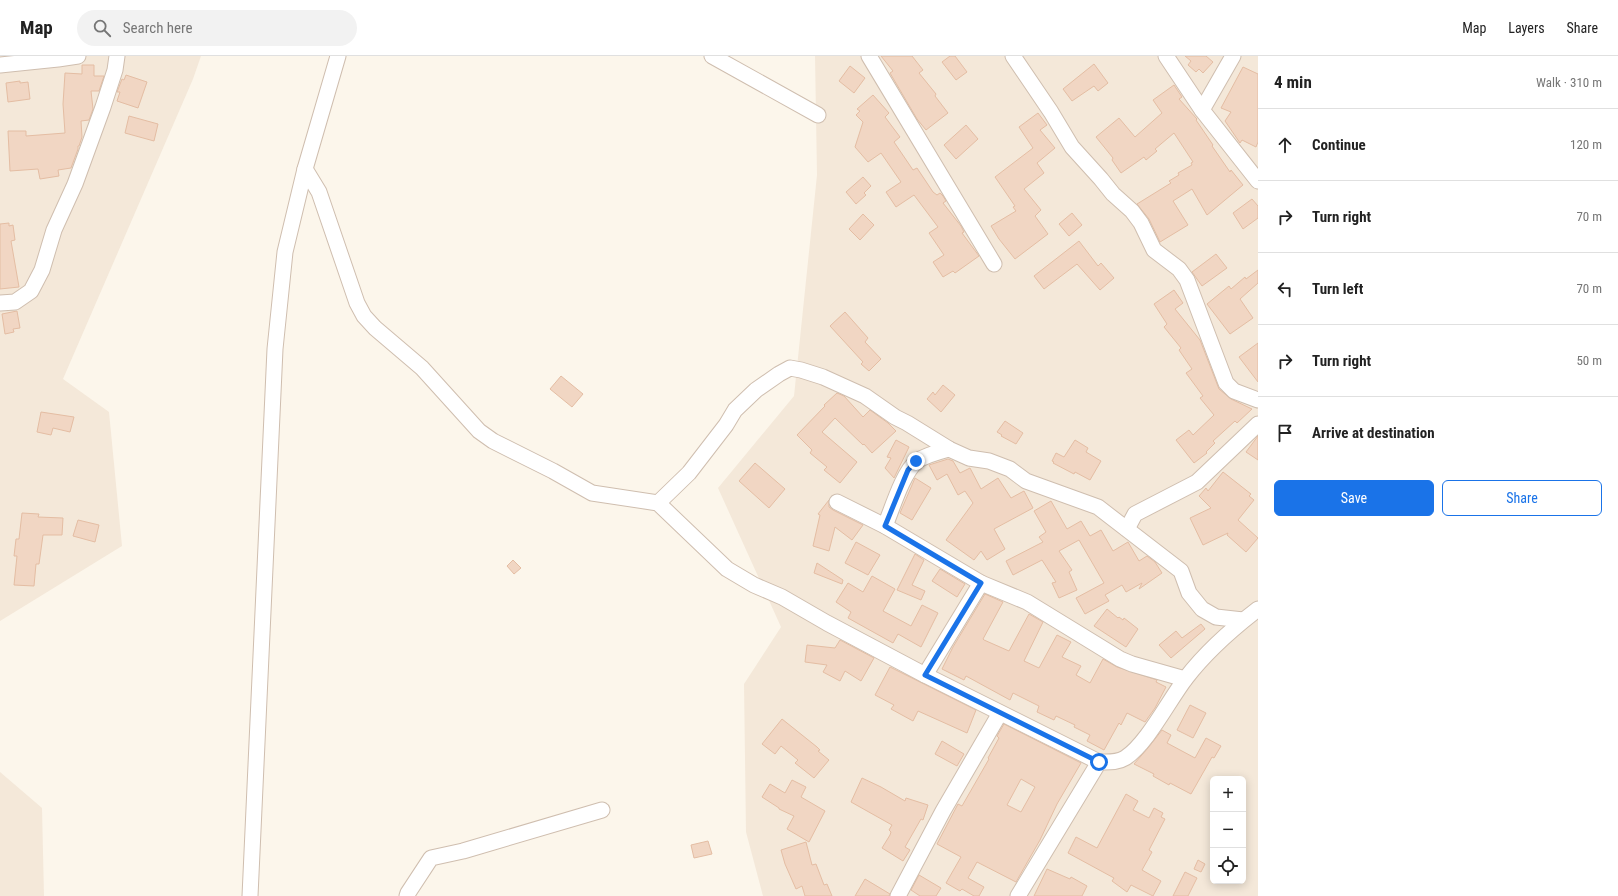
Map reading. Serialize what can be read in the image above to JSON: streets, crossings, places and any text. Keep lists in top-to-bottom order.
{
  "page": {
    "header": "Map",
    "search": "Search here",
    "nav": ["Map", "Layers", "Share"],
    "heading": ["4 min", "Walk · 310 m"],
    "list": [
      ["Continue", "120 m"],
      ["Turn right", "70 m"],
      ["Turn left", "70 m"],
      ["Turn right", "50 m"],
      "Arrive at destination"
    ],
    "buttons": ["Save", "Share"],
    "map_buttons": ["+", "−"]
  }
}
